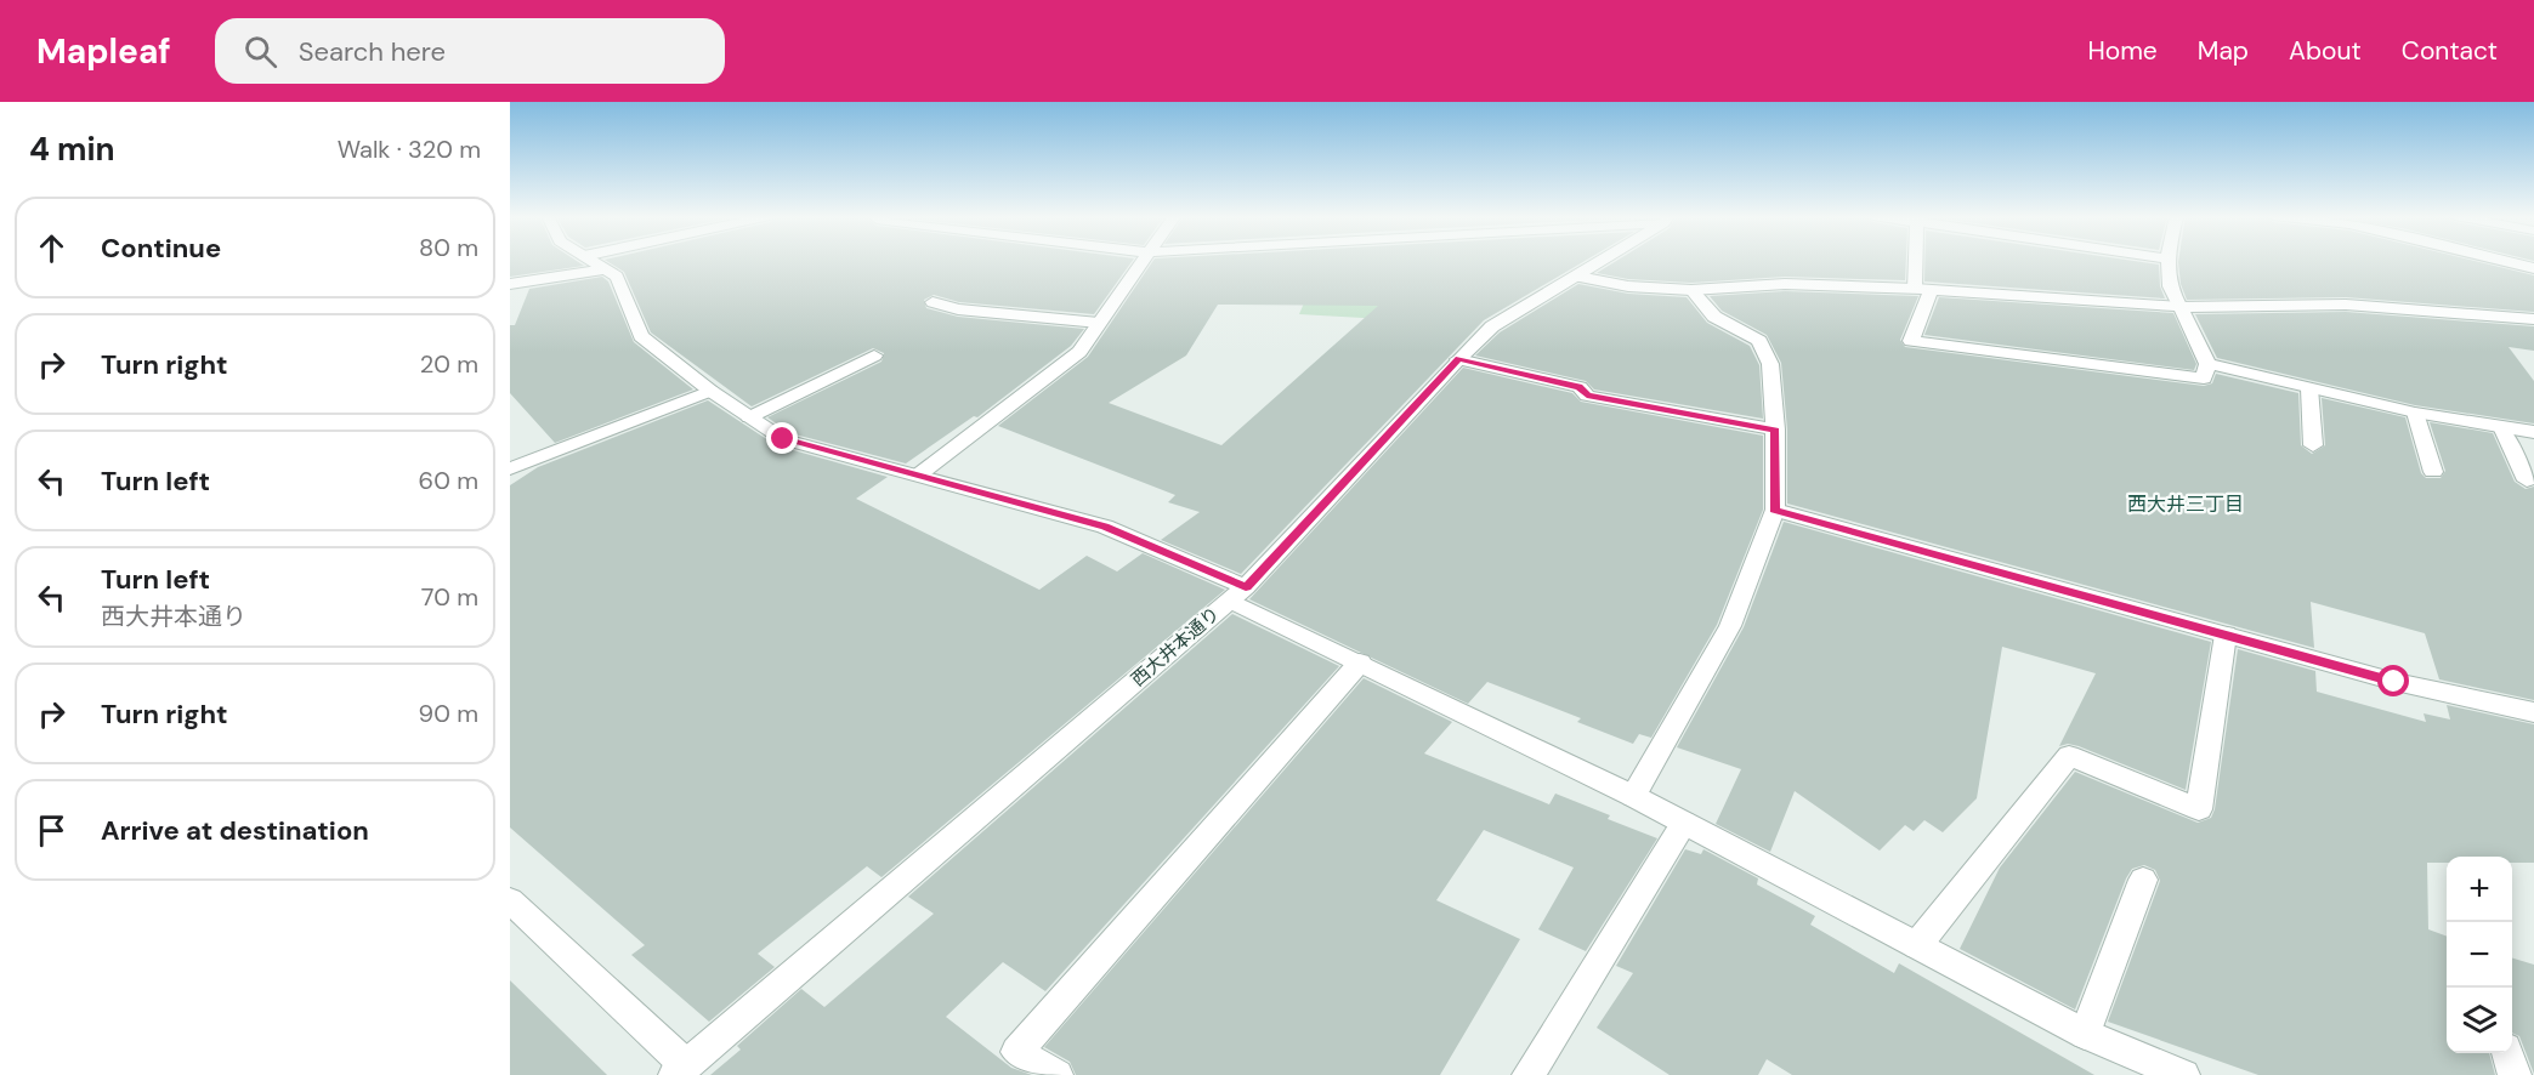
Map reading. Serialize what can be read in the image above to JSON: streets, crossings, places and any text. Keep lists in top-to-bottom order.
{
  "streets": {
    "street": ["西大井本通り"]
  },
  "districts": ["西大井三丁目"],
  "page": {
    "header": "Mapleaf",
    "search": "Search here",
    "nav": [
      "Home",
      "Map",
      "About",
      "Contact"
    ],
    "heading": ["4 min", "Walk · 320 m"],
    "list": [
      ["Continue", "80 m"],
      ["Turn right", "20 m"],
      ["Turn left", "60 m"],
      ["Turn left", "西大井本通り", "70 m"],
      ["Turn right", "90 m"],
      "Arrive at destination"
    ],
    "map_buttons": ["+", "−"]
  }
}
